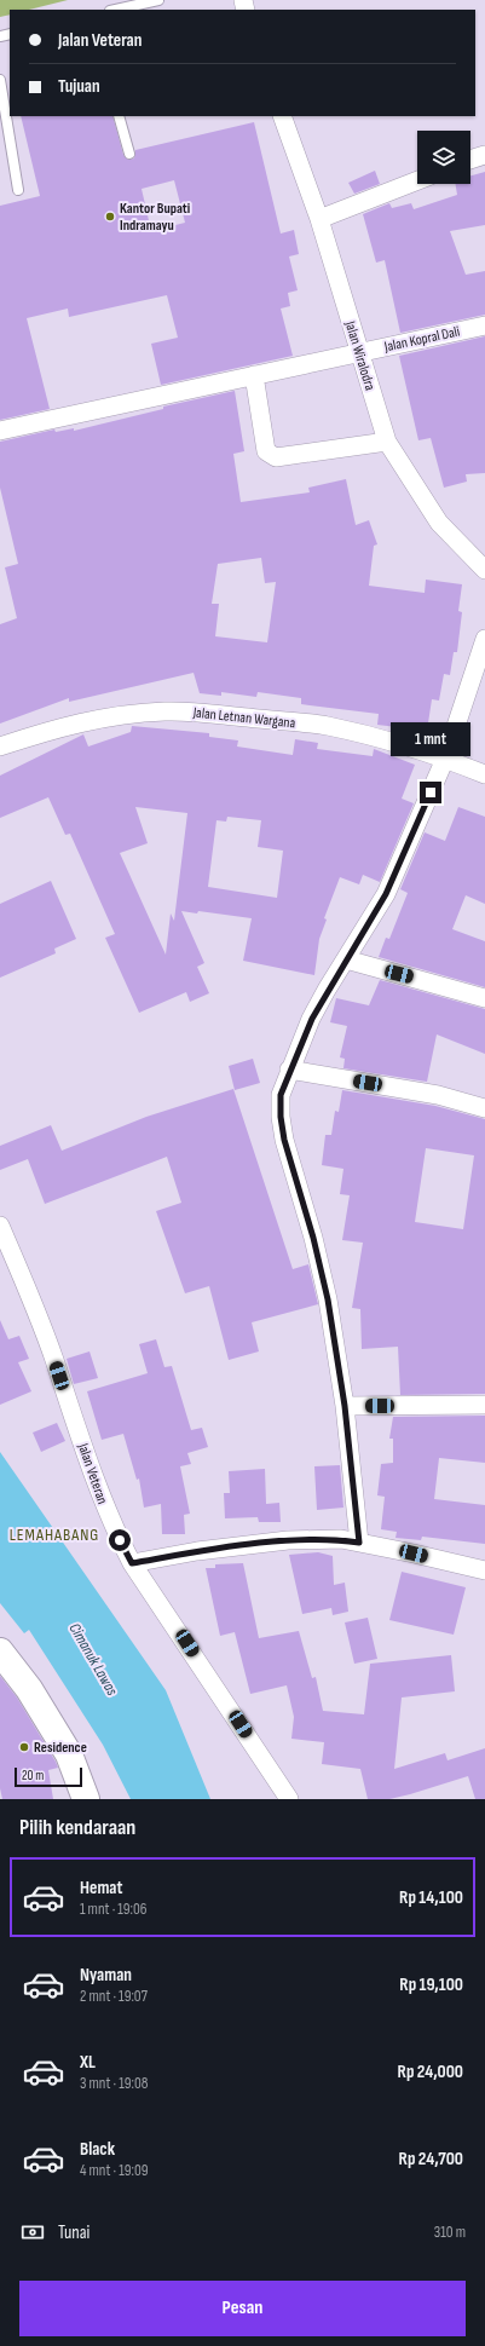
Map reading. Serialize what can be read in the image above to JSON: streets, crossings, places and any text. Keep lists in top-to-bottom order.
{
  "streets": {
    "street": [
      "Jalan Kopral Dali",
      "Jalan Wiralodra",
      "Jalan Letnan Wargana",
      "Jalan Veteran"
    ]
  },
  "crossings": [
    ["Jalan Kopral Dali", "Jalan Wiralodra"]
  ],
  "districts": ["LEMAHABANG"],
  "water": ["Cimanuk Lawas"],
  "places": ["Kantor Bupati Indramayu", "Residence"],
  "scale_bar": "20 m",
  "page": {
    "banner": ["Jalan Veteran", "Tujuan"],
    "bubble": "1 mnt",
    "scale": "20 m",
    "heading": "Pilih kendaraan",
    "list": [
      {
        "name": "Hemat",
        "note": "1 mnt · 19:06",
        "value": "Rp 14,100"
      },
      {
        "name": "Nyaman",
        "note": "2 mnt · 19:07",
        "value": "Rp 19,100"
      },
      {
        "name": "XL",
        "note": "3 mnt · 19:08",
        "value": "Rp 24,000"
      },
      {
        "name": "Black",
        "note": "4 mnt · 19:09",
        "value": "Rp 24,700"
      }
    ],
    "pay": ["Tunai", "310 m"],
    "buttons": "Pesan"
  }
}
